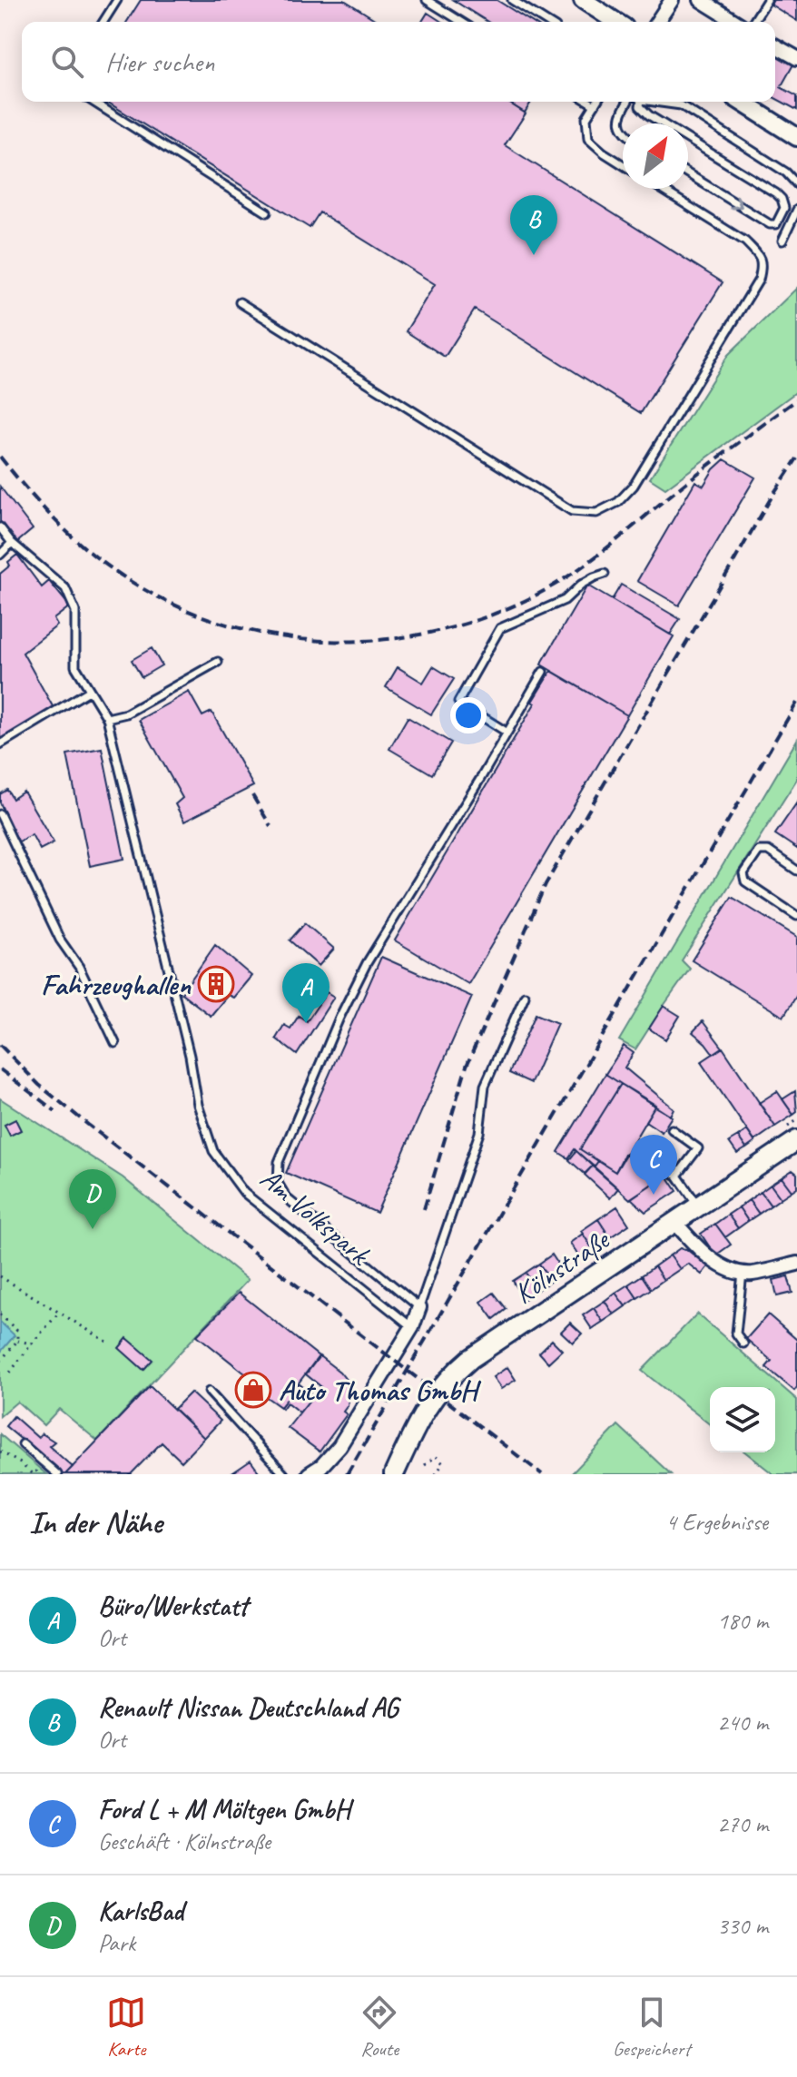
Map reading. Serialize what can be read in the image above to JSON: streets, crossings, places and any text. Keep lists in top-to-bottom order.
{
  "streets": {
    "main road": ["Kölnstraße"],
    "lane": ["Am Volkspark"]
  },
  "places": {
    "building": ["Fahrzeughallen"],
    "shop": ["Auto Thomas GmbH"]
  },
  "north": "top right",
  "page": {
    "search": "Hier suchen",
    "pins": [
      "B",
      "A",
      "C",
      "D"
    ],
    "heading": ["In der Nähe", "4 Ergebnisse"],
    "list": [
      {
        "mark": "A",
        "name": "Büro/Werkstatt",
        "note": "Ort",
        "value": "180 m"
      },
      {
        "mark": "B",
        "name": "Renault Nissan Deutschland AG",
        "note": "Ort",
        "value": "240 m"
      },
      {
        "mark": "C",
        "name": "Ford L + M Möltgen GmbH",
        "note": "Geschäft · Kölnstraße",
        "value": "270 m"
      },
      {
        "mark": "D",
        "name": "KarlsBad",
        "note": "Park",
        "value": "330 m"
      }
    ],
    "nav": ["Karte", "Route", "Gespeichert"]
  }
}
